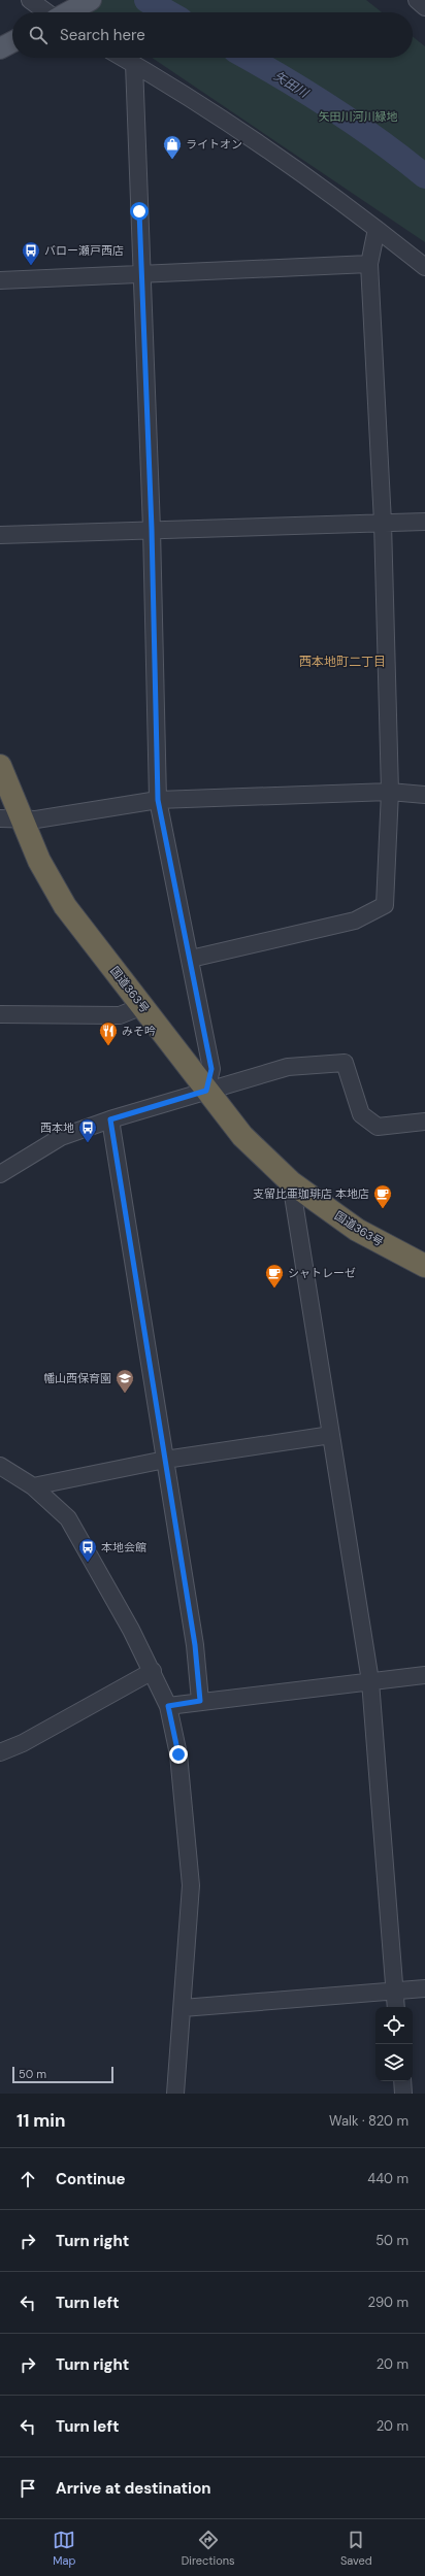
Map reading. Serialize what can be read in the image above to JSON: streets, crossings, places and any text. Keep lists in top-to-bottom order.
{
  "streets": {
    "highway": ["国道363号"]
  },
  "districts": ["西本地町二丁目"],
  "water": ["矢田川"],
  "parks": ["矢田川河川緑地"],
  "places": {
    "shop": ["ライトオン"],
    "bus stop": ["バロー瀬戸西店", "西本地", "本地会館"],
    "restaurant": ["みそ吟"],
    "cafe": ["支留比亜珈琲店 本地店", "シャトレーゼ"],
    "school or university": ["幡山西保育園"]
  },
  "scale_bar": "50 m",
  "page": {
    "search": "Search here",
    "scale": "50 m",
    "heading": ["11 min", "Walk · 820 m"],
    "list": [
      ["Continue", "440 m"],
      ["Turn right", "50 m"],
      ["Turn left", "290 m"],
      ["Turn right", "20 m"],
      ["Turn left", "20 m"],
      "Arrive at destination"
    ],
    "nav": ["Map", "Directions", "Saved"]
  }
}
